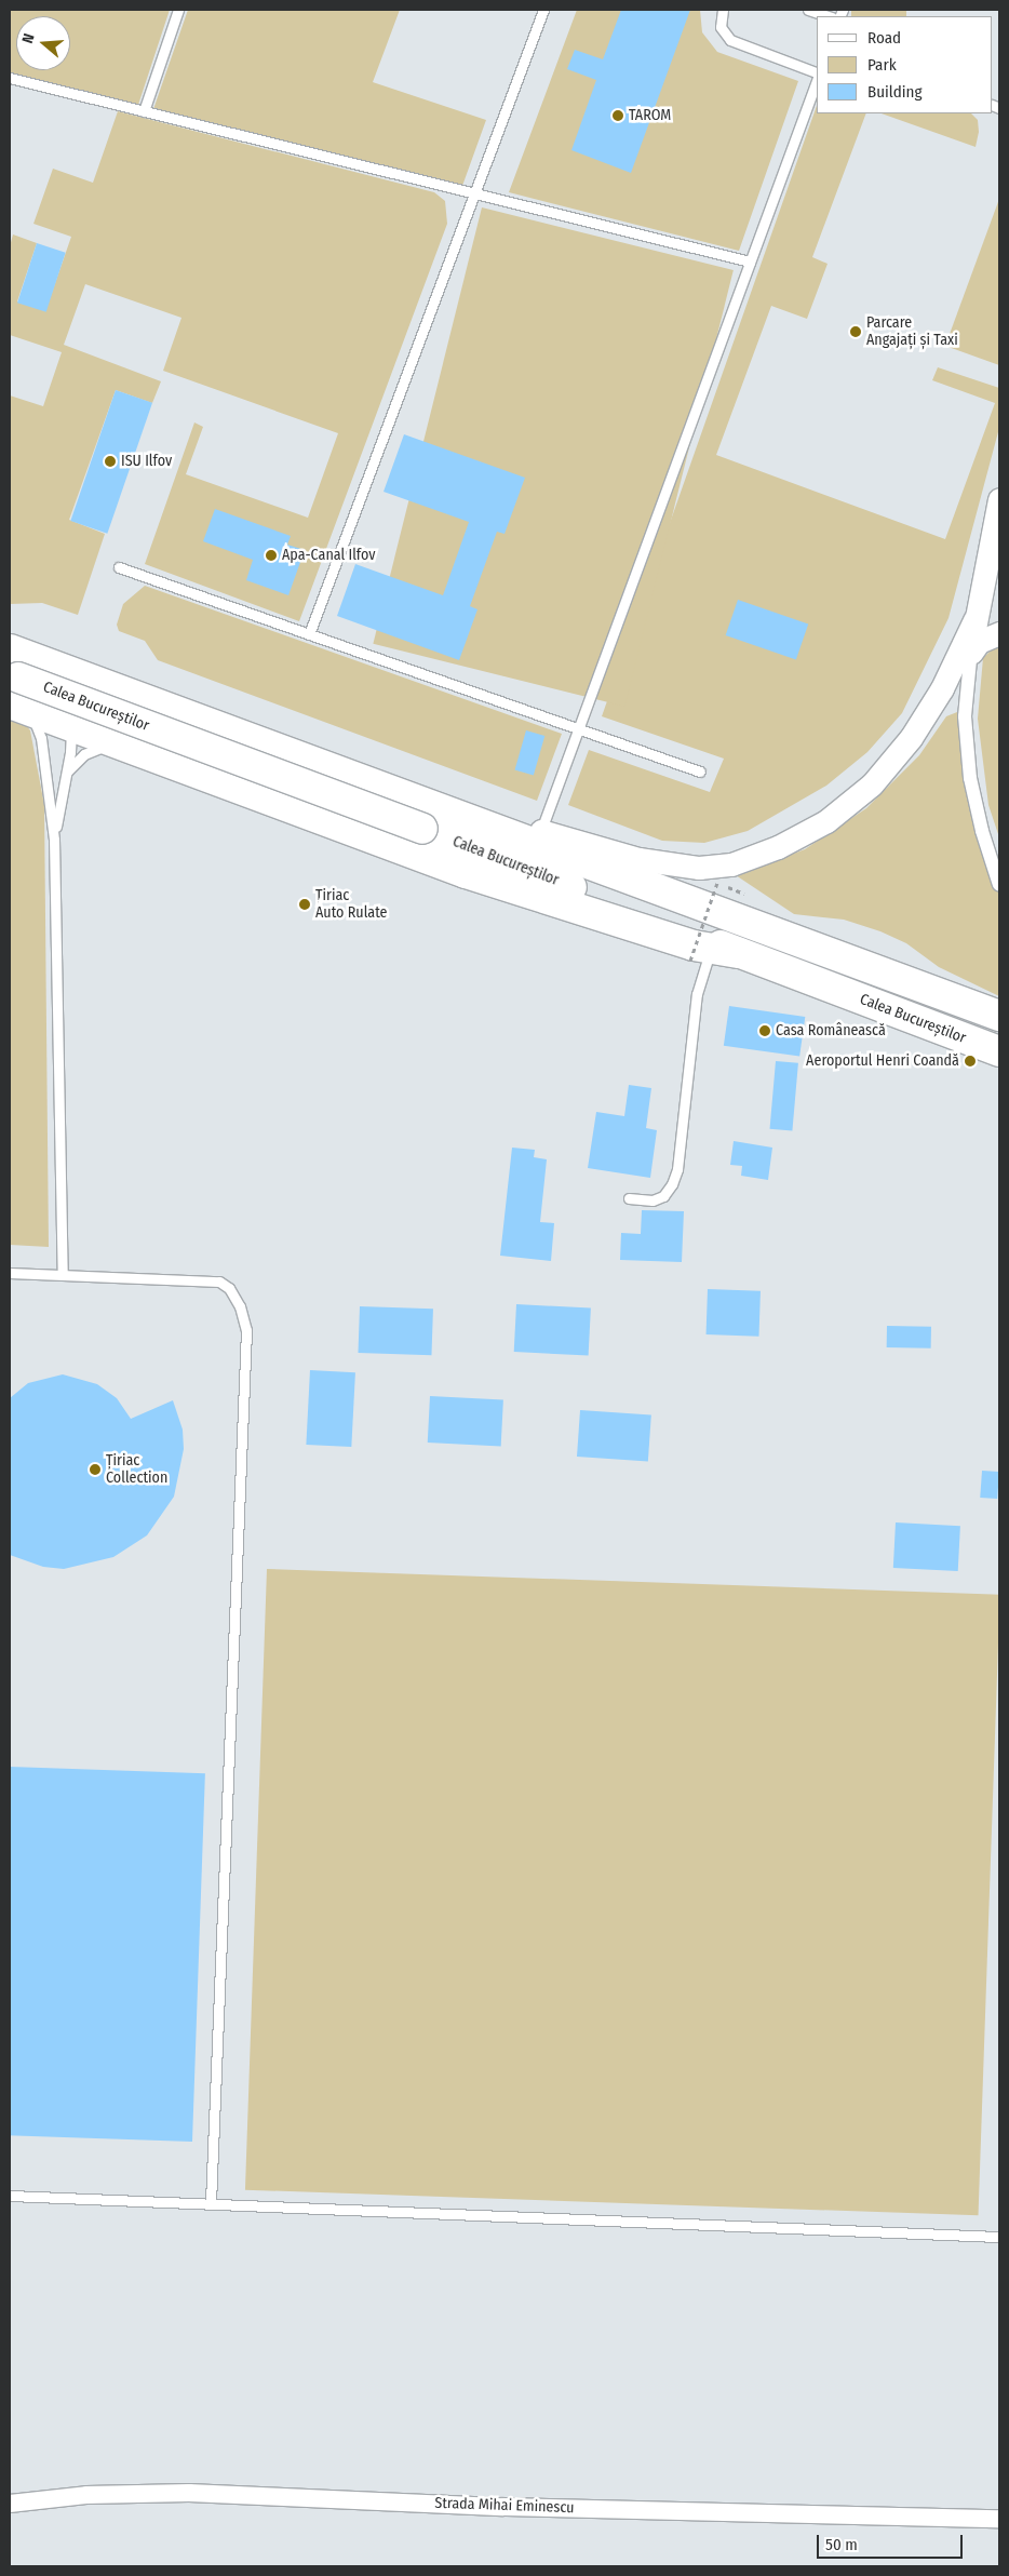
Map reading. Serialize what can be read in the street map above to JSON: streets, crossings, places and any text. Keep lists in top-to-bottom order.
{
  "streets": {
    "highway": ["Calea Bucureștilor"],
    "street": ["Strada Mihai Eminescu"]
  },
  "places": [
    "TAROM",
    "Parcare Angajați și Taxi",
    "ISU Ilfov",
    "Apa-Canal Ilfov",
    "Țiriac Auto Rulate",
    "Casa Românească",
    "Aeroportul Henri Coandă",
    "Țiriac Collection"
  ],
  "legend": ["Road", "Park", "Building"],
  "scale_bar": "50 m",
  "north": "left"
}
